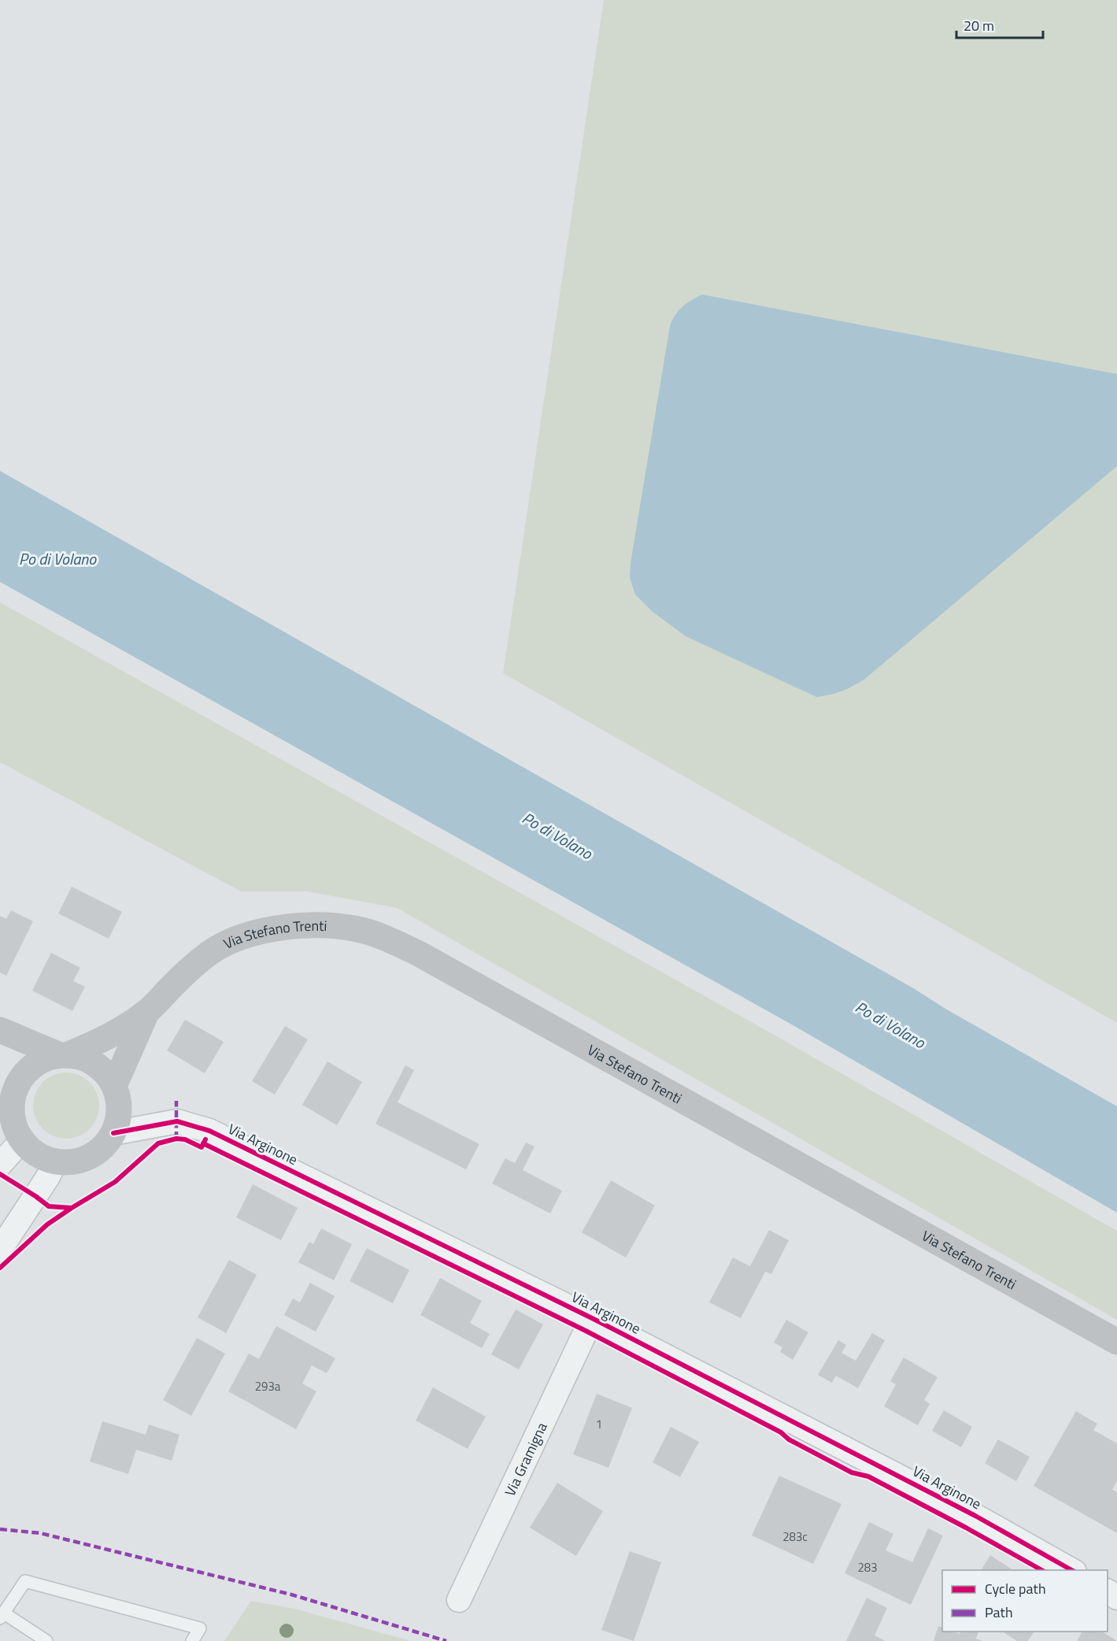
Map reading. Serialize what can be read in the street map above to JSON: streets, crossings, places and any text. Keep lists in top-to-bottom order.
{
  "streets": {
    "main road": ["Via Stefano Trenti"],
    "street": ["Via Arginone", "Via Gramigna"]
  },
  "crossings": [
    ["Via Stefano Trenti", "Via Arginone"],
    ["Via Arginone", "Via Gramigna"]
  ],
  "water": ["Po di Volano"],
  "house_numbers": [
    "293a",
    "1",
    "283c",
    "283"
  ],
  "legend": ["Cycle path", "Path"],
  "scale_bar": "20 m"
}
